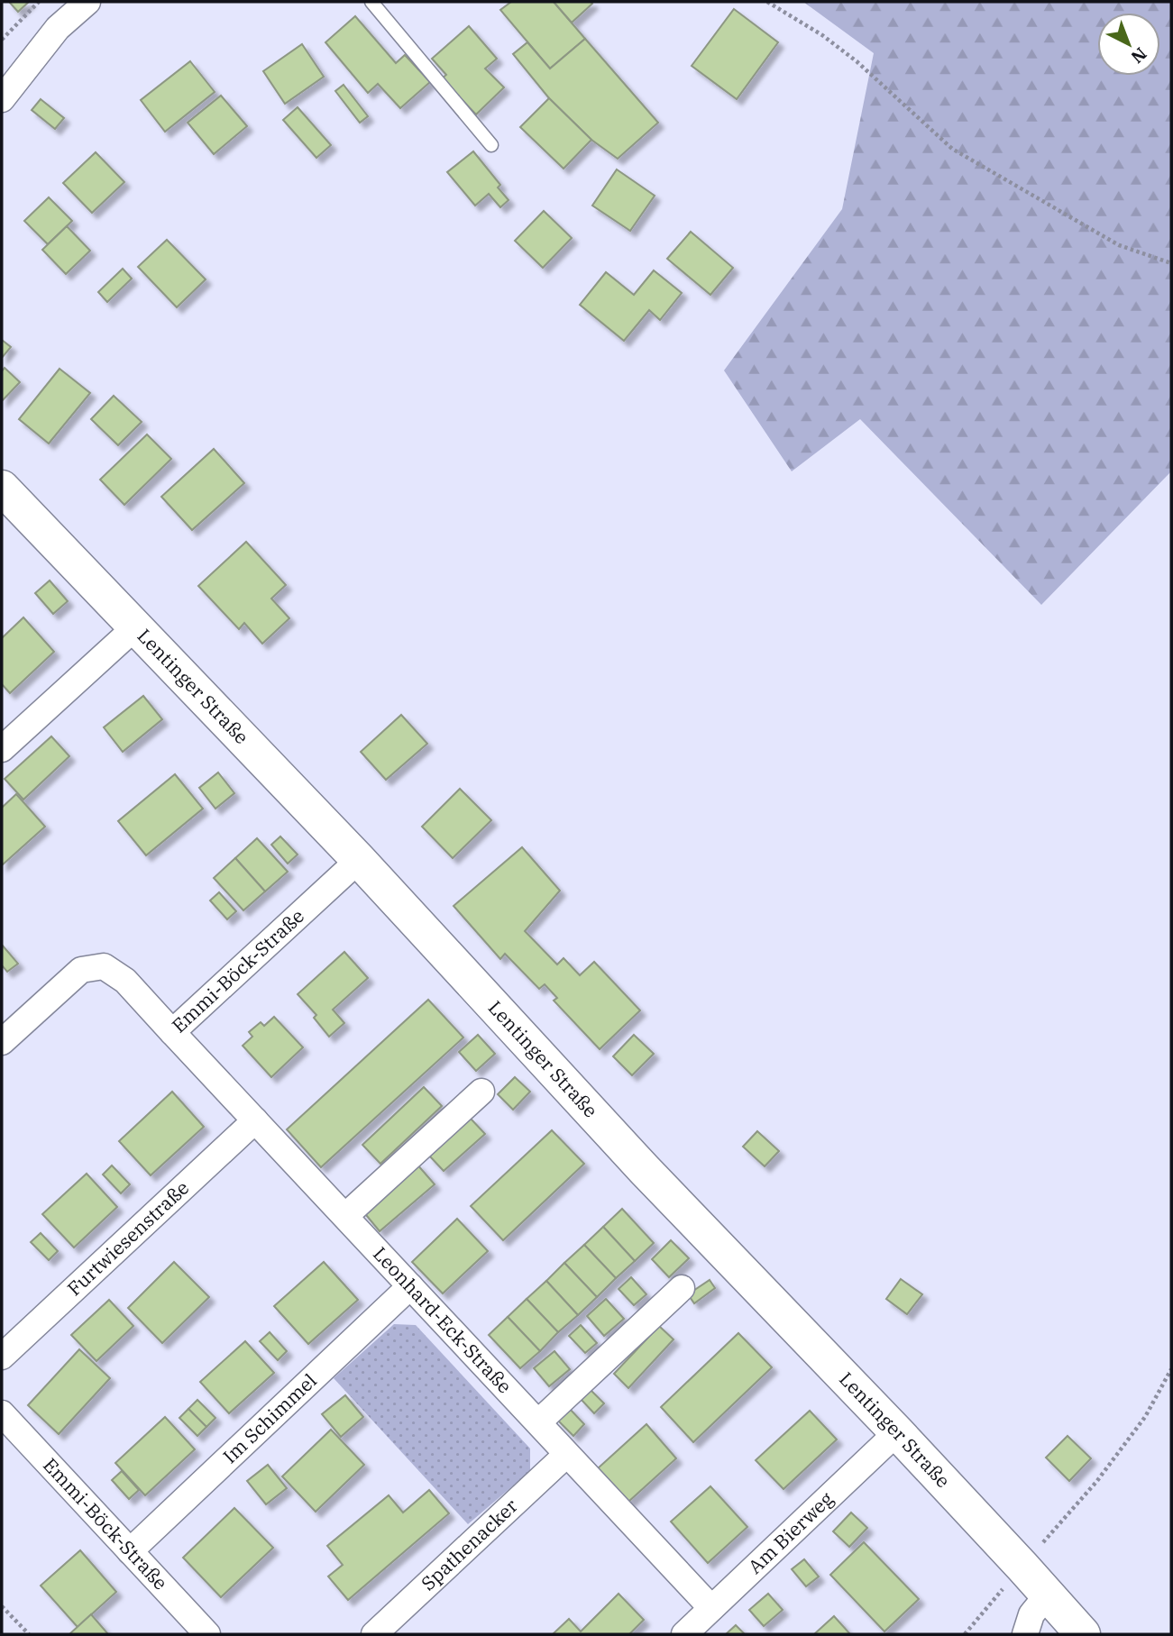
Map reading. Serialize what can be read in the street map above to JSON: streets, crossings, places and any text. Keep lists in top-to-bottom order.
{
  "streets": {
    "street": [
      "Lentinger Straße",
      "Emmi-Böck-Straße",
      "Furtwiesenstraße",
      "Leonhard-Eck-Straße",
      "Im Schimmel",
      "Am Bierweg",
      "Spathenacker"
    ]
  },
  "crossings": [
    ["Lentinger Straße", "Emmi-Böck-Straße"],
    ["Lentinger Straße", "Am Bierweg"],
    ["Emmi-Böck-Straße", "Leonhard-Eck-Straße"],
    ["Emmi-Böck-Straße", "Im Schimmel"],
    ["Furtwiesenstraße", "Leonhard-Eck-Straße"],
    ["Leonhard-Eck-Straße", "Im Schimmel"],
    ["Leonhard-Eck-Straße", "Am Bierweg"],
    ["Leonhard-Eck-Straße", "Spathenacker"]
  ],
  "north": "bottom right"
}
